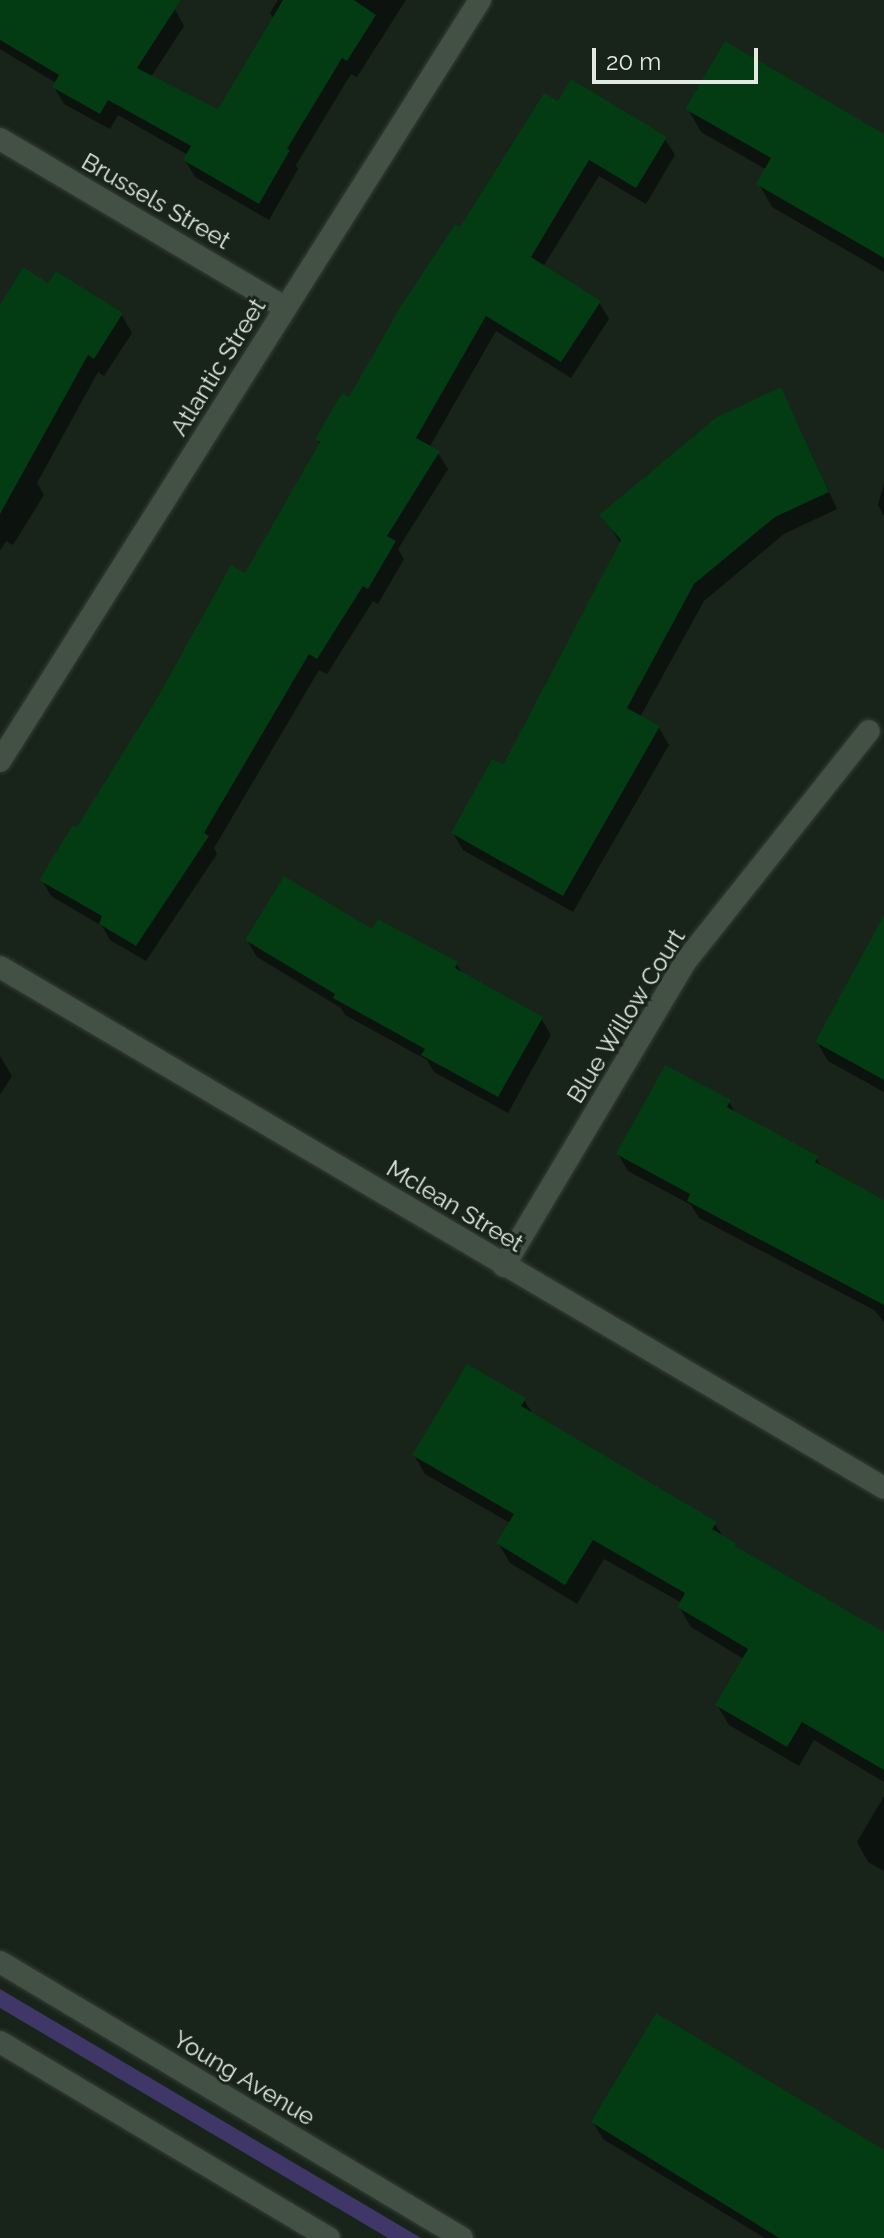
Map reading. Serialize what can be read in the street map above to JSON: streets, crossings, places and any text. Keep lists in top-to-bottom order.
{
  "streets": {
    "street": [
      "Brussels Street",
      "Atlantic Street",
      "Blue Willow Court",
      "Mclean Street",
      "Young Avenue"
    ]
  },
  "crossings": [
    ["Brussels Street", "Atlantic Street"],
    ["Blue Willow Court", "Mclean Street"]
  ],
  "scale_bar": "20 m"
}
